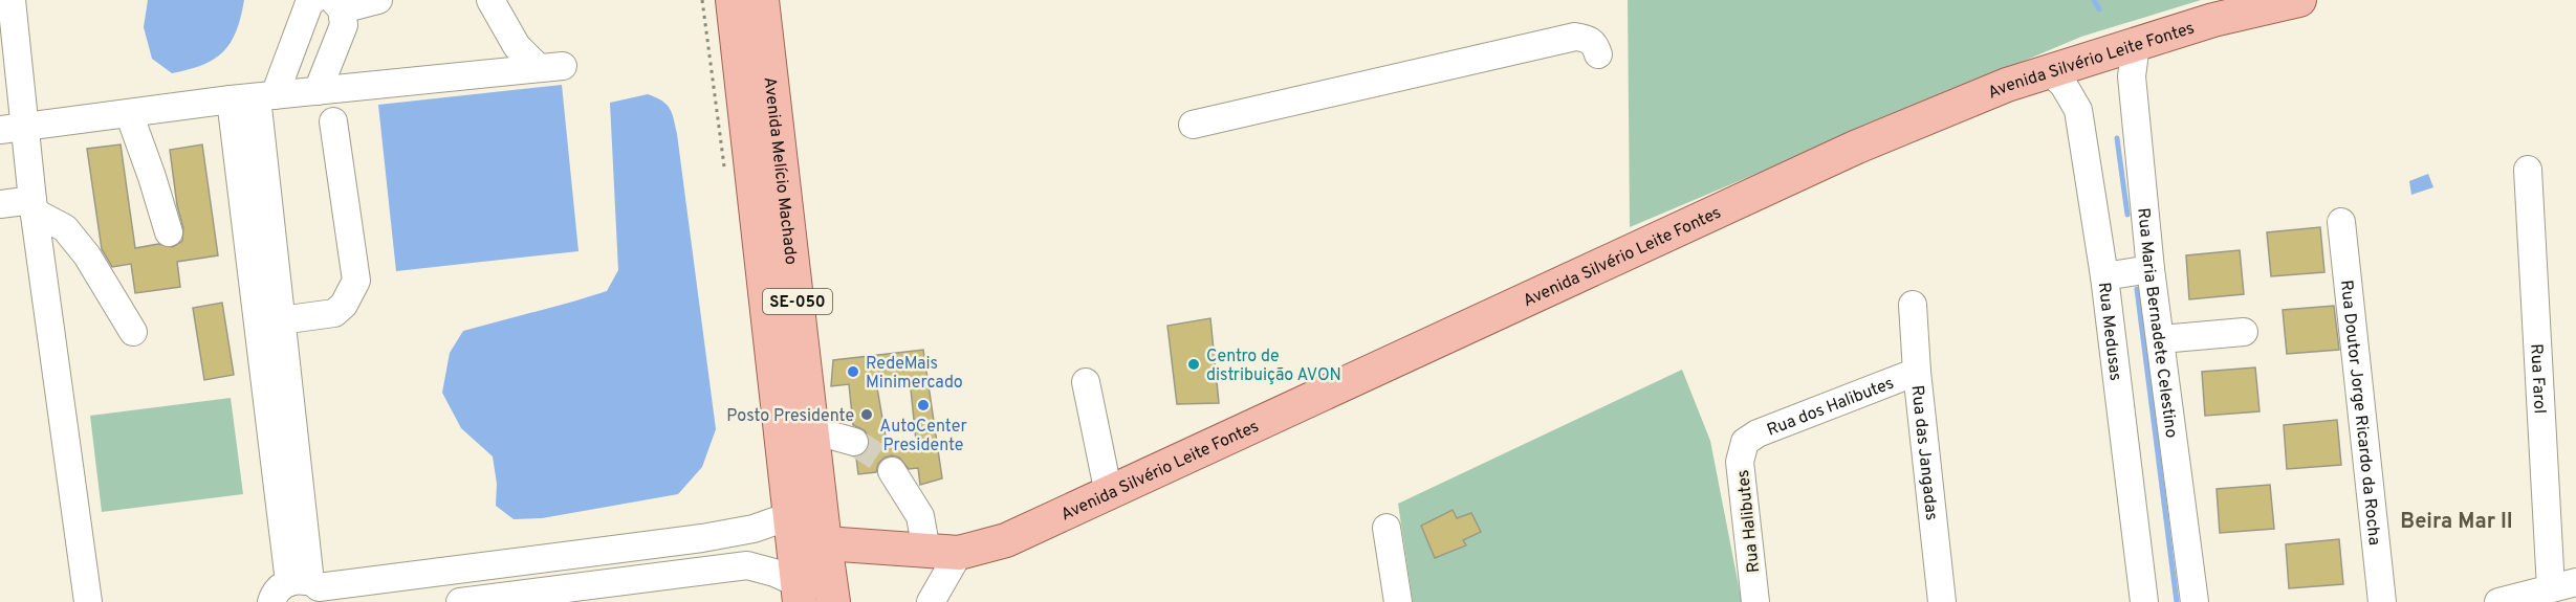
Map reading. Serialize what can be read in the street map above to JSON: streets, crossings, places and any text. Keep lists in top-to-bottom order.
{
  "streets": {
    "main road": ["Avenida Silvério Leite Fontes", "Avenida Melício Machado", "SE-050"],
    "street": [
      "Rua Maria Bernadete Celestino",
      "Rua Medusas",
      "Rua Farol",
      "Rua dos Halibutes",
      "Rua Doutor Jorge Ricardo da Rocha",
      "Rua das Jangadas",
      "Rua Halibutes"
    ]
  },
  "crossings": [
    ["Avenida Silvério Leite Fontes", "Avenida Melício Machado"],
    ["Avenida Silvério Leite Fontes", "Rua Maria Bernadete Celestino"],
    ["Avenida Silvério Leite Fontes", "Rua Medusas"],
    ["Rua dos Halibutes", "Rua das Jangadas"],
    ["Rua dos Halibutes", "Rua Halibutes"]
  ],
  "districts": ["Beira Mar II"],
  "places": [
    "Centro de distribuição AVON",
    "RedeMais Minimercado",
    "AutoCenter Presidente",
    "Posto Presidente"
  ]
}
